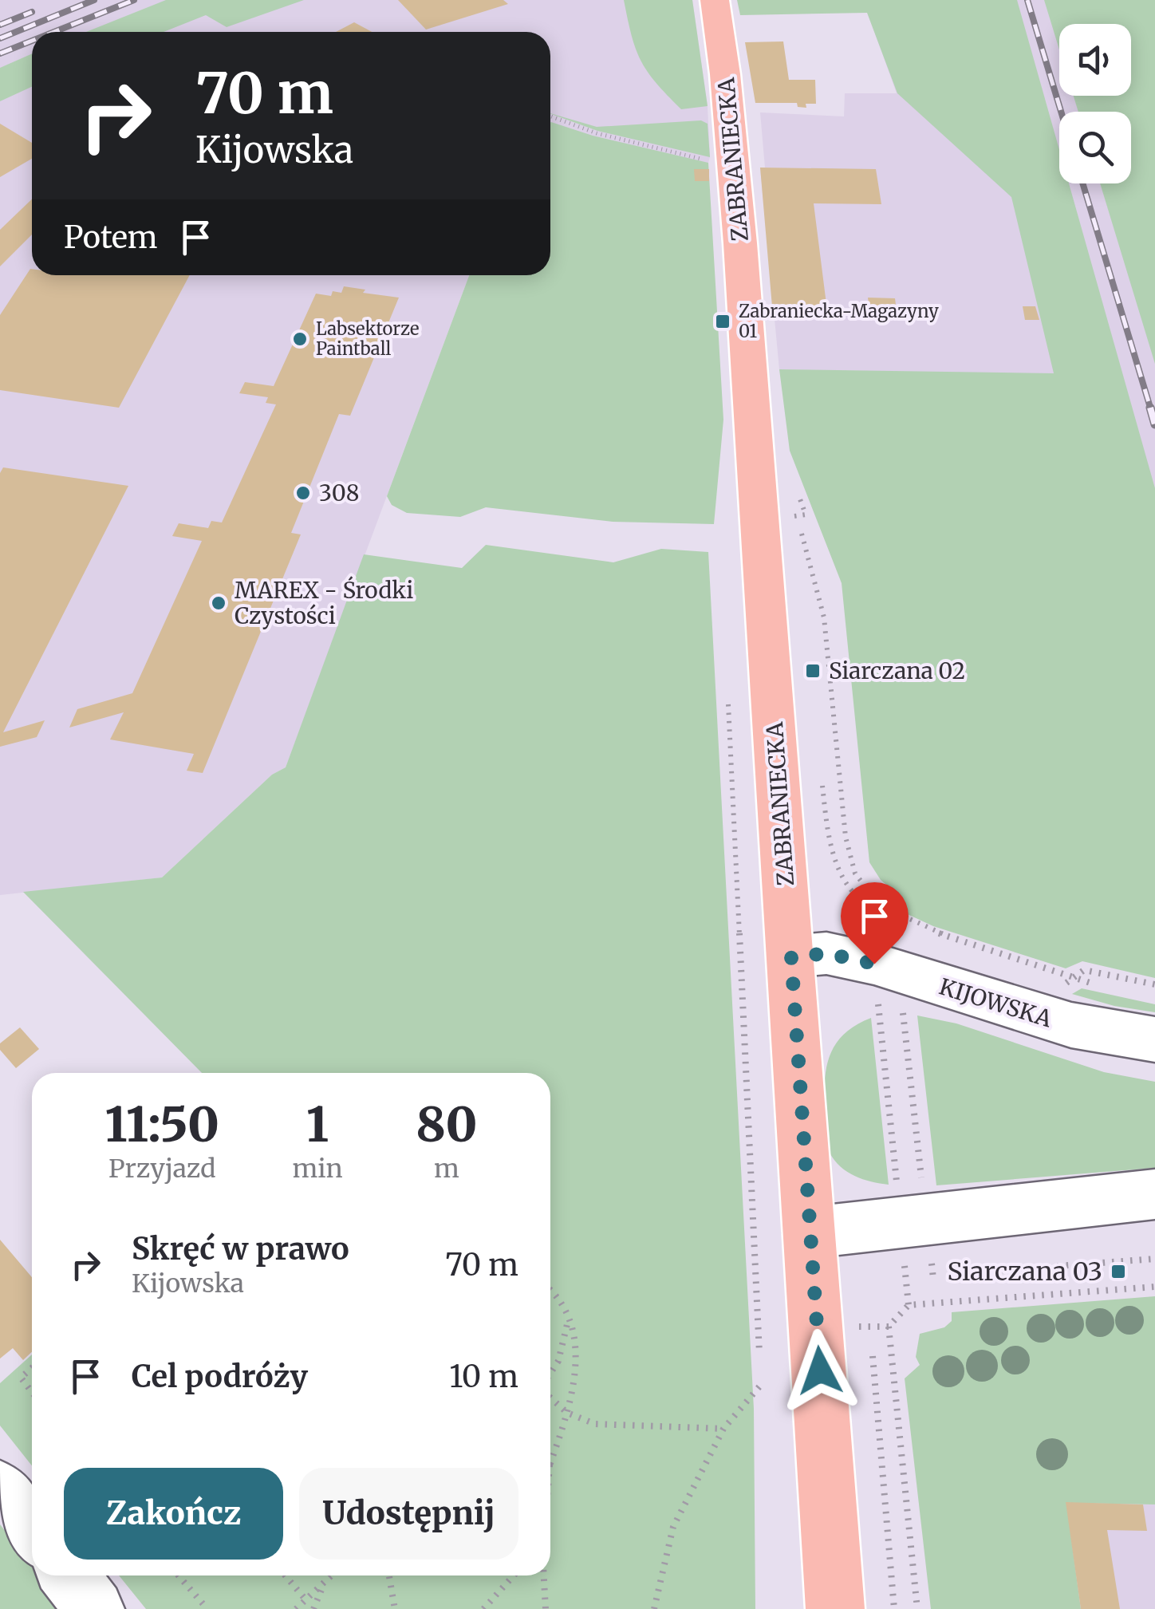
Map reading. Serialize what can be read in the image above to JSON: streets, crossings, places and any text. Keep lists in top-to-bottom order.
{
  "streets": {
    "main road": ["ZABRANIECKA"],
    "street": ["KIJOWSKA"]
  },
  "crossings": [
    ["ZABRANIECKA", "KIJOWSKA"]
  ],
  "places": {
    "transit": ["Zabraniecka-Magazyny 01", "Siarczana 02", "Siarczana 03"],
    "other": ["Labsektorze Paintball", "308", "MAREX - Środki Czystości"]
  },
  "page": {
    "turn": ["70 m", "Kijowska"],
    "then": "Potem",
    "eta": [
      "11:50",
      "Przyjazd",
      "1",
      "min",
      "80",
      "m"
    ],
    "list": [
      {
        "name": "Skręć w prawo",
        "note": "Kijowska",
        "value": "70 m"
      },
      {
        "name": "Cel podróży",
        "value": "10 m"
      }
    ],
    "buttons": ["Zakończ", "Udostępnij"]
  }
}
